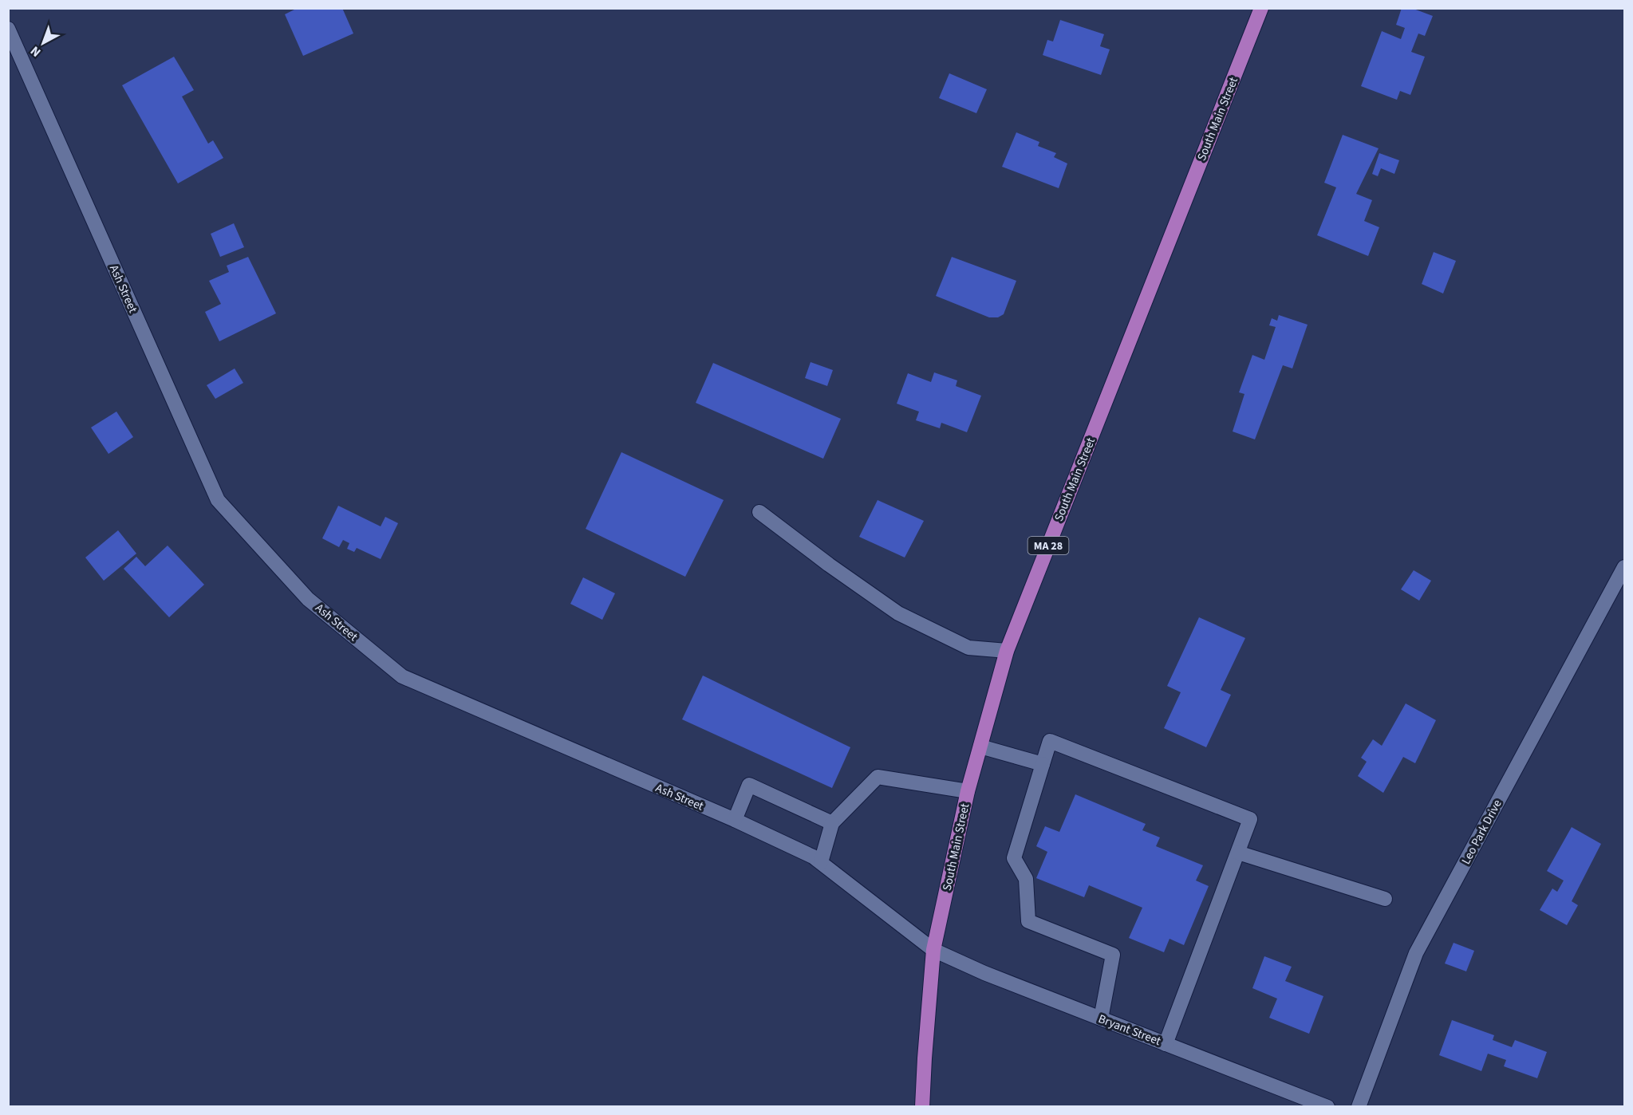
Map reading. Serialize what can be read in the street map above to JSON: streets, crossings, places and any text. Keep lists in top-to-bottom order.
{
  "streets": {
    "main road": ["South Main Street", "MA 28"],
    "street": ["Ash Street", "Leo Park Drive", "Bryant Street"]
  },
  "crossings": [
    ["South Main Street", "Ash Street"],
    ["South Main Street", "Bryant Street"],
    ["Ash Street", "Bryant Street"]
  ],
  "north": "bottom left"
}
